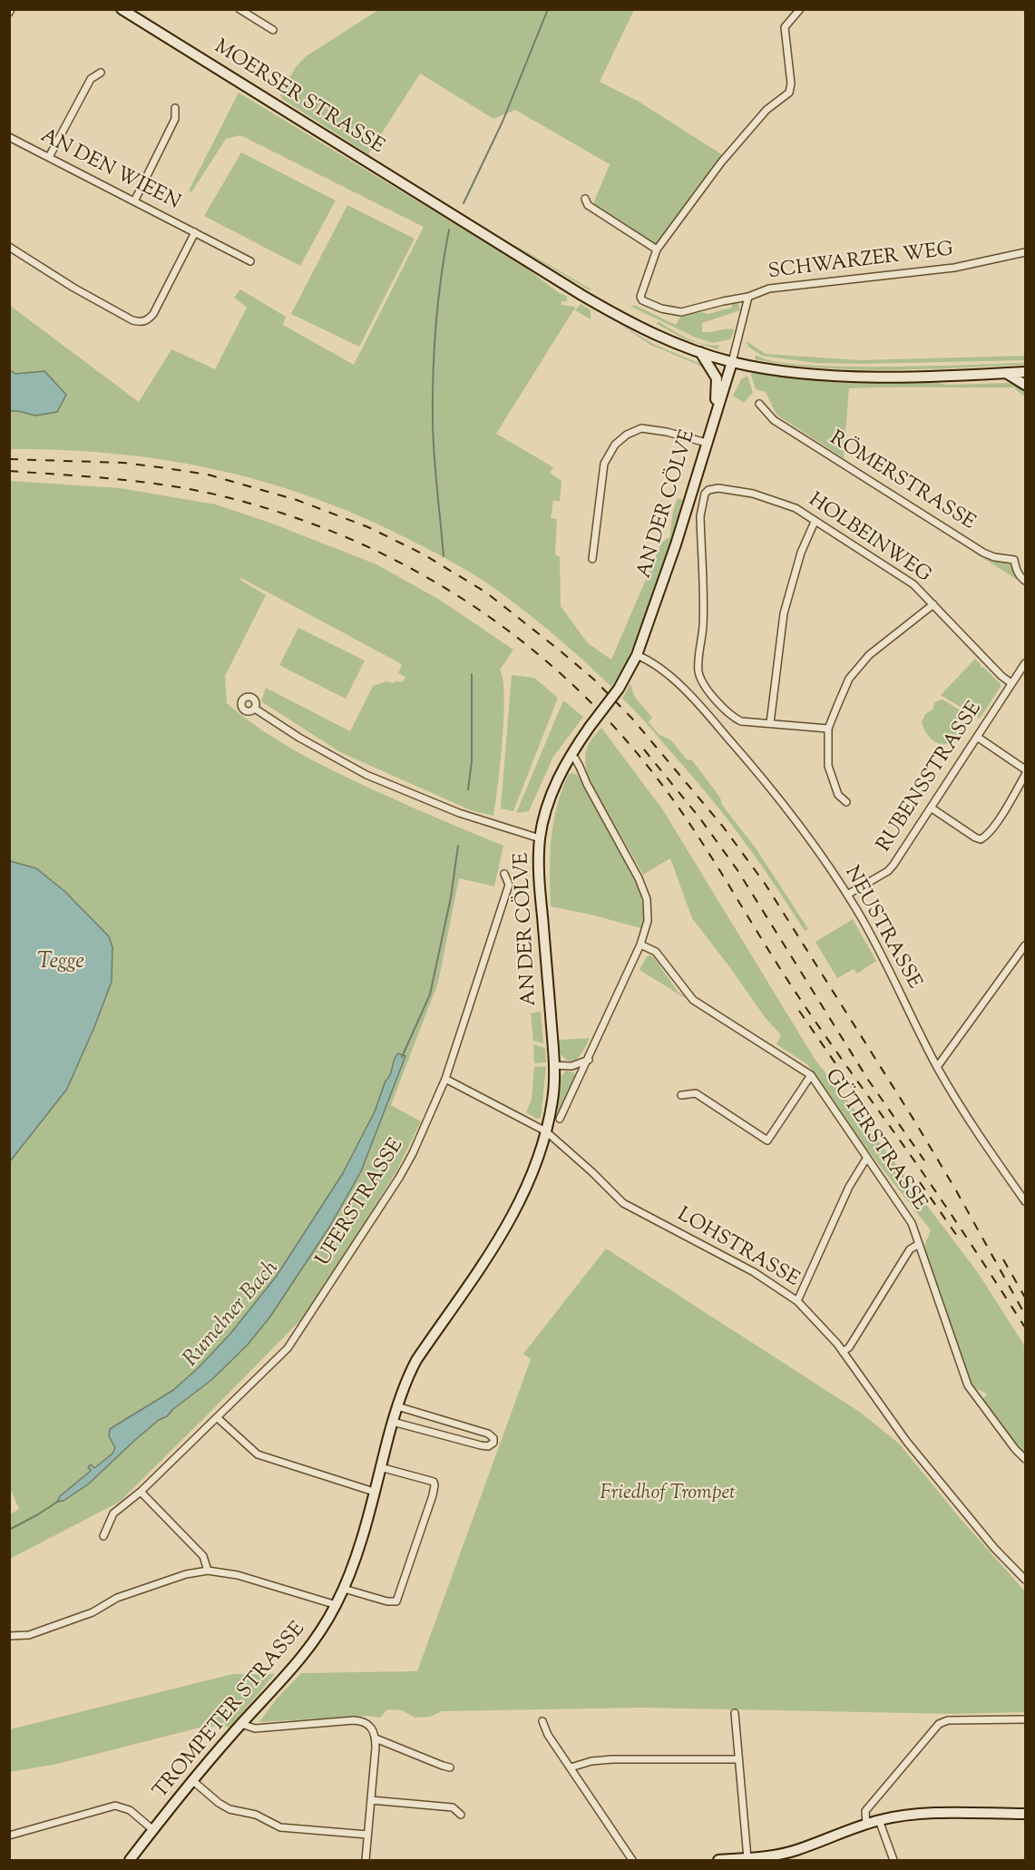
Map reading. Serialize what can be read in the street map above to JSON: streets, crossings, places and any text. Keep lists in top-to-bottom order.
{
  "streets": {
    "street": [
      "MOERSER STRASSE",
      "AN DEN WIEEN",
      "SCHWARZER WEG",
      "RÖMERSTRASSE",
      "AN DER CÖLVE",
      "HOLBEINWEG",
      "RUBENSSTRASSE",
      "NEUSTRASSE",
      "GÜTERSTRASSE",
      "UFERSTRASSE",
      "LOHSTRASSE",
      "TROMPETER STRASSE"
    ]
  },
  "crossings": [
    ["MOERSER STRASSE", "AN DER CÖLVE"],
    ["SCHWARZER WEG", "AN DER CÖLVE"],
    ["AN DER CÖLVE", "NEUSTRASSE"],
    ["AN DER CÖLVE", "LOHSTRASSE"],
    ["AN DER CÖLVE", "TROMPETER STRASSE"],
    ["HOLBEINWEG", "RUBENSSTRASSE"],
    ["RUBENSSTRASSE", "NEUSTRASSE"],
    ["UFERSTRASSE", "LOHSTRASSE"],
    ["LOHSTRASSE", "TROMPETER STRASSE"]
  ],
  "water": ["Tegge", "Rumelner Bach"],
  "parks": ["Friedhof Trompet"]
}
